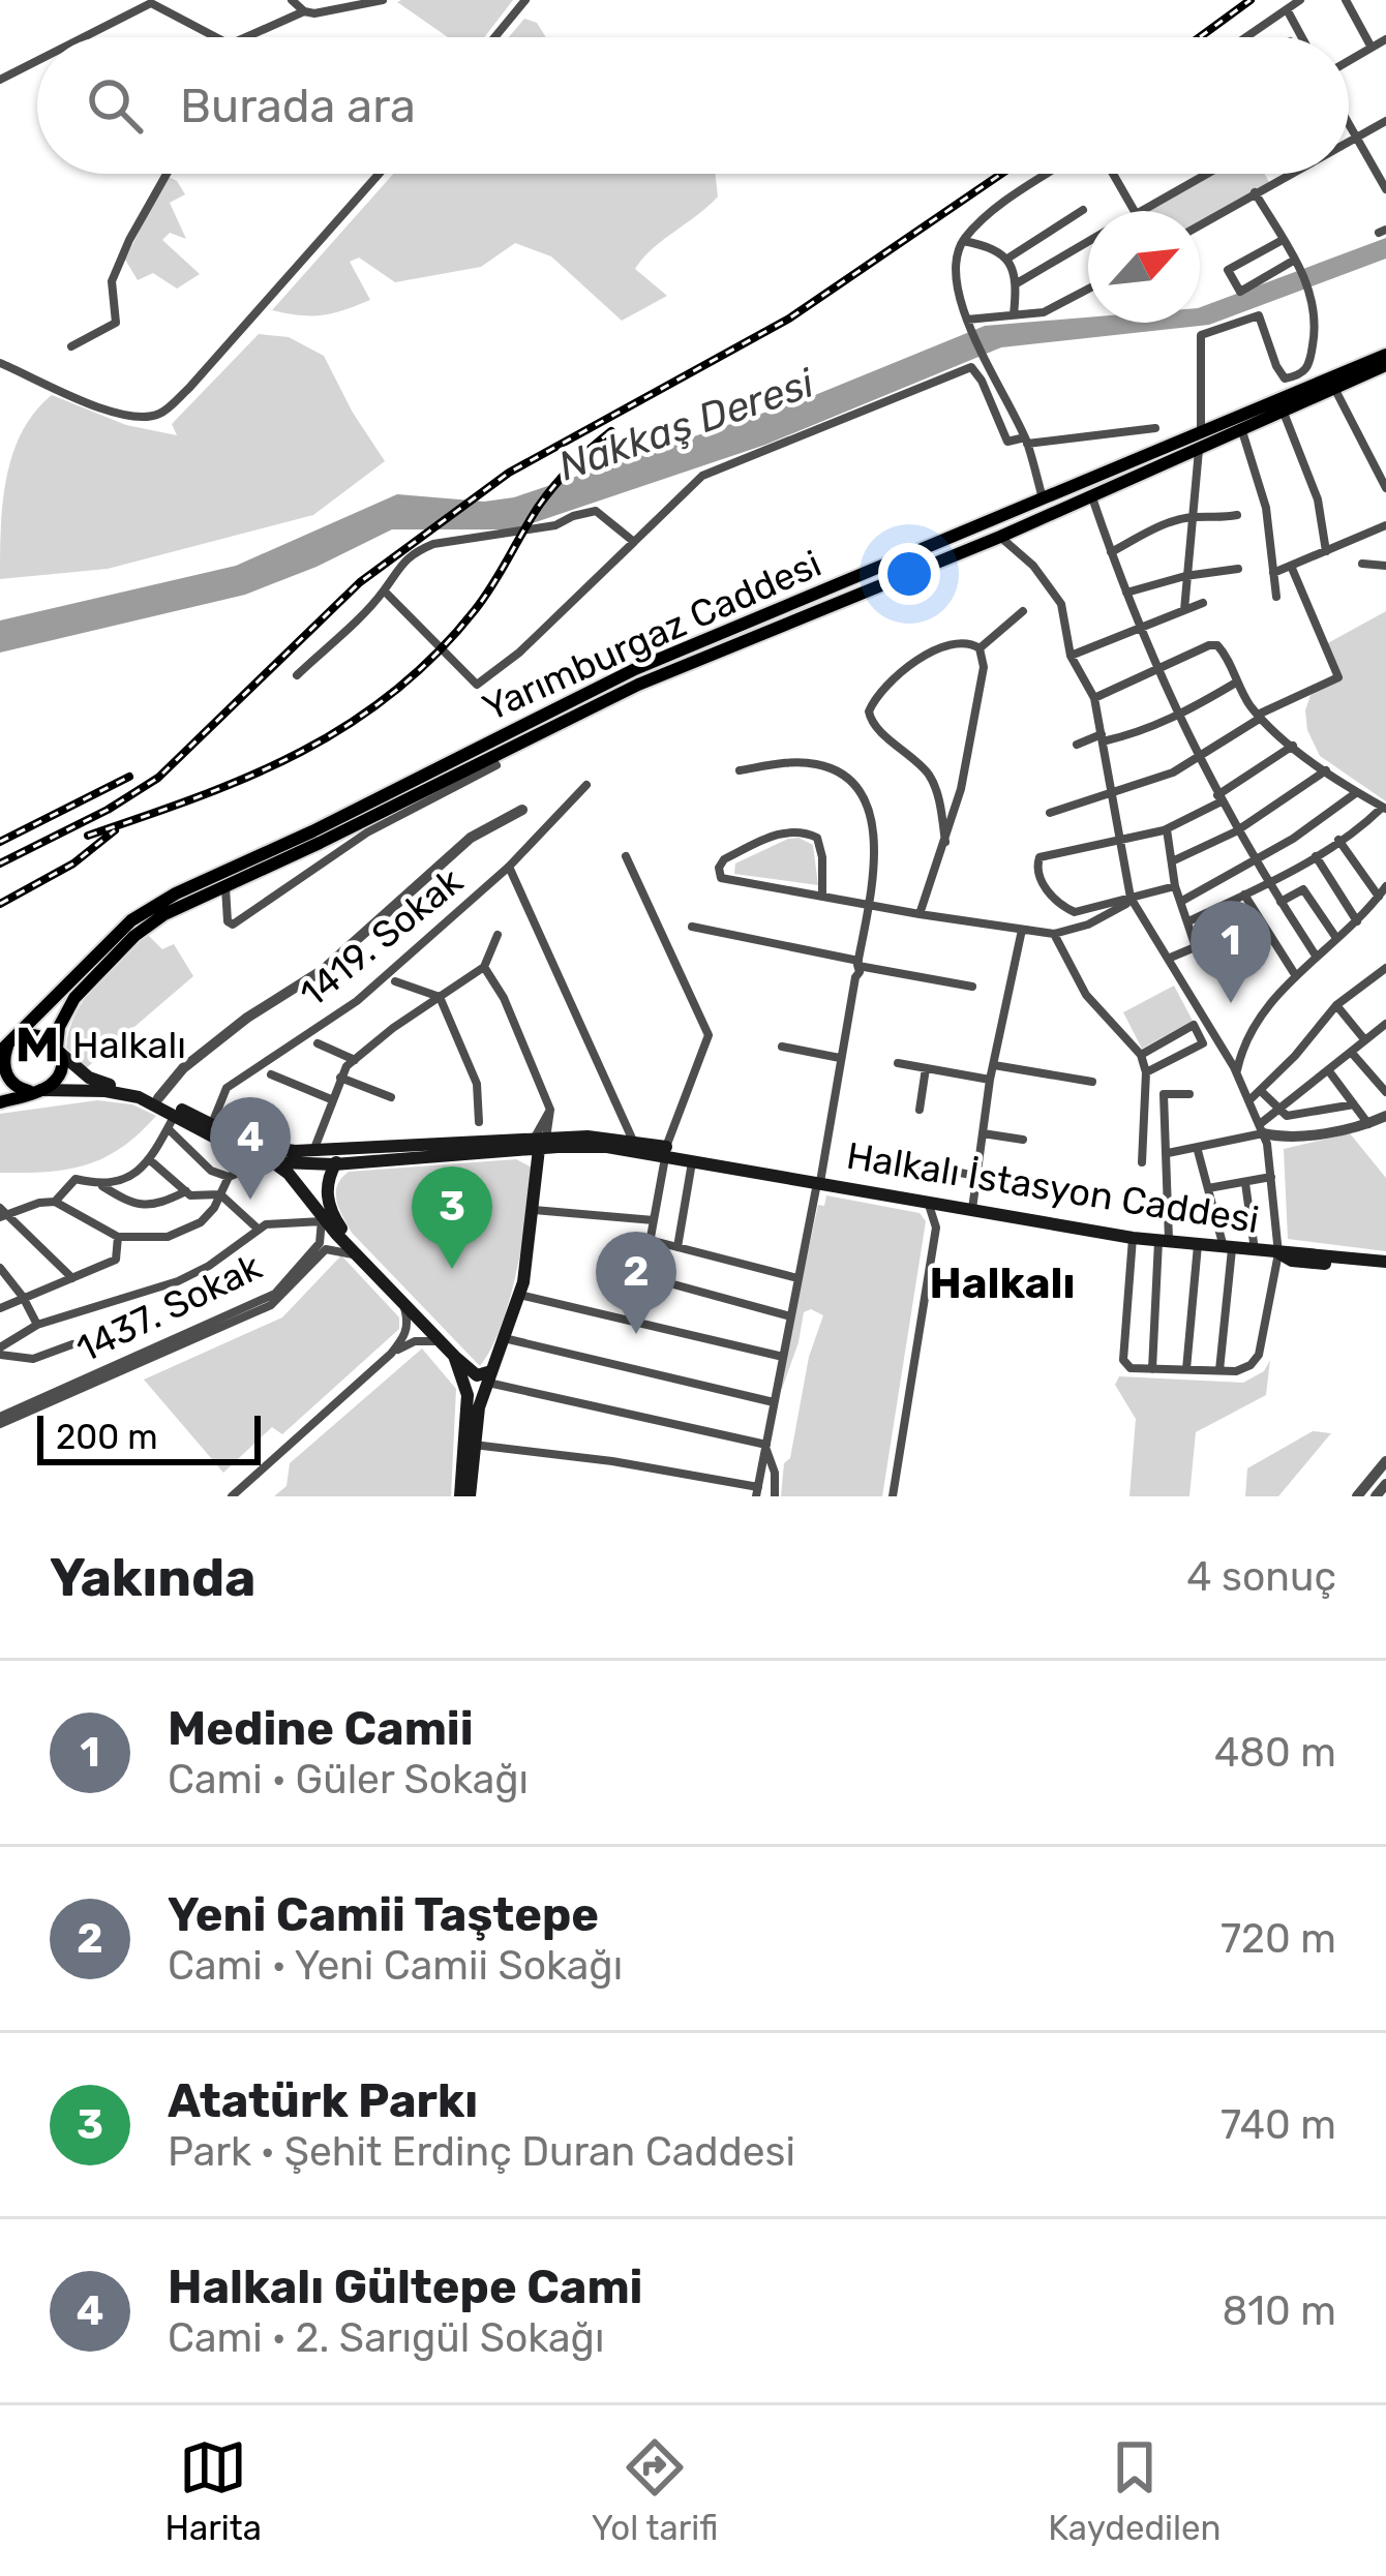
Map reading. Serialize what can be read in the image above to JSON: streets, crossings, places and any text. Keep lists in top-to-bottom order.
{
  "streets": {
    "main road": ["Yarımburgaz Caddesi", "Halkalı İstasyon Caddesi"],
    "street": ["1419. Sokak", "1437. Sokak"]
  },
  "crossings": [
    ["Yarımburgaz Caddesi", "Halkalı İstasyon Caddesi"]
  ],
  "districts": ["Halkalı"],
  "water": ["Nakkaş Deresi"],
  "places": {
    "metro station": ["Halkalı"]
  },
  "scale_bar": "200 m",
  "north": "top right",
  "page": {
    "search": "Burada ara",
    "pins": [
      "1",
      "4",
      "3",
      "2"
    ],
    "scale": "200 m",
    "heading": ["Yakında", "4 sonuç"],
    "list": [
      {
        "mark": "1",
        "name": "Medine Camii",
        "note": "Cami · Güler Sokağı",
        "value": "480 m"
      },
      {
        "mark": "2",
        "name": "Yeni Camii Taştepe",
        "note": "Cami · Yeni Camii Sokağı",
        "value": "720 m"
      },
      {
        "mark": "3",
        "name": "Atatürk Parkı",
        "note": "Park · Şehit Erdinç Duran Caddesi",
        "value": "740 m"
      },
      {
        "mark": "4",
        "name": "Halkalı Gültepe Cami",
        "note": "Cami · 2. Sarıgül Sokağı",
        "value": "810 m"
      }
    ],
    "nav": ["Harita", "Yol tarifi", "Kaydedilen"]
  }
}
